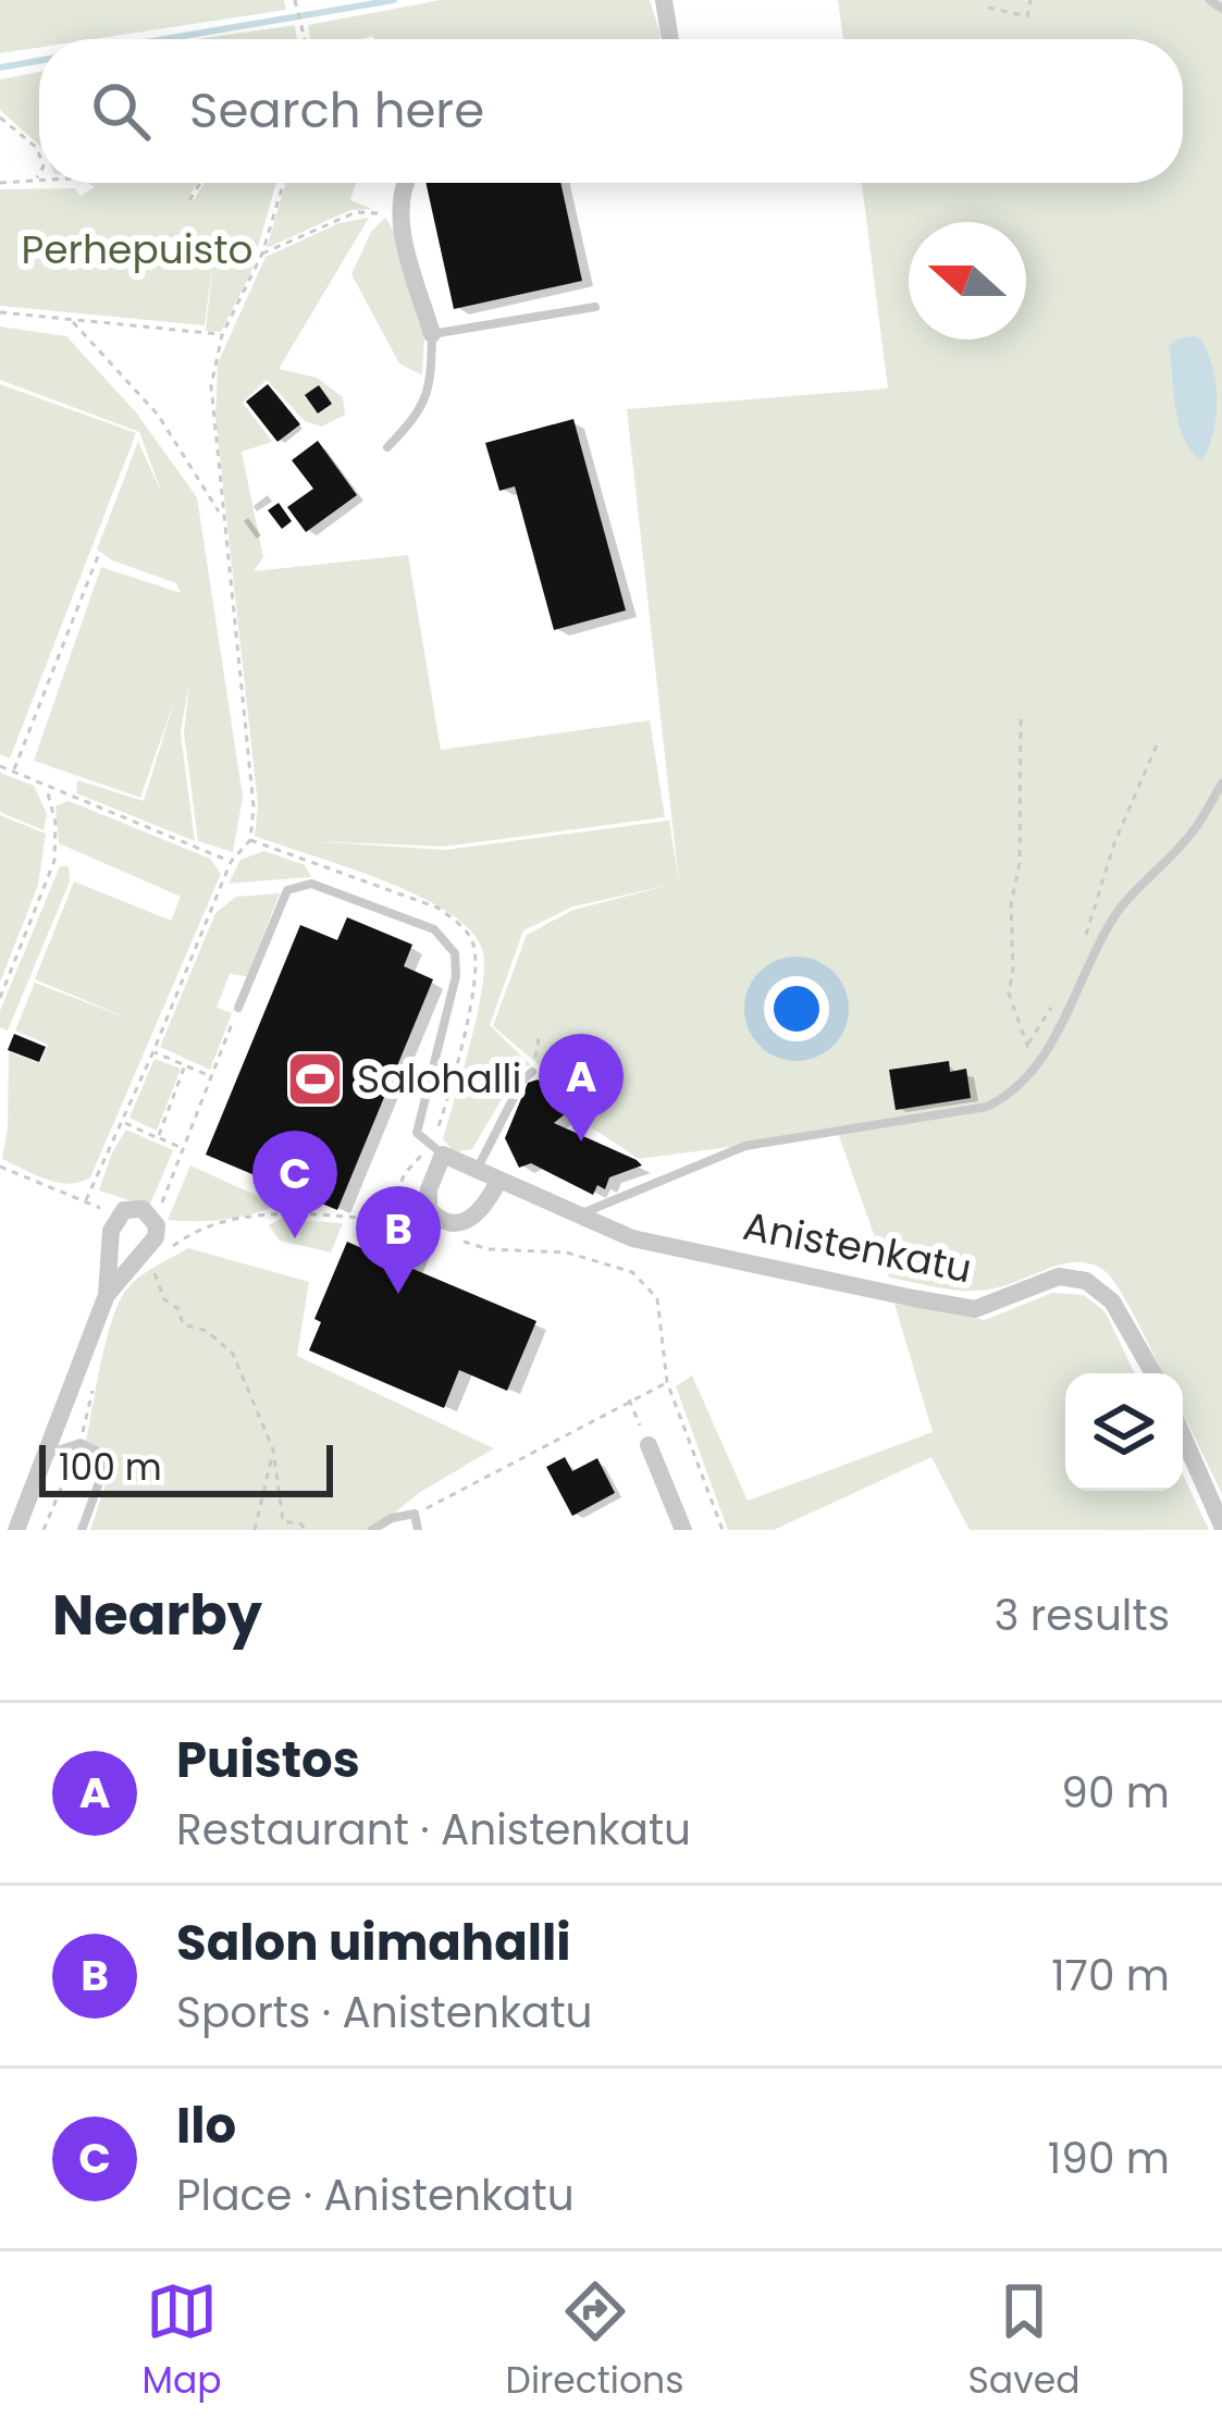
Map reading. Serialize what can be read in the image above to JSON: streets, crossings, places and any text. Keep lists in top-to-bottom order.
{
  "streets": {
    "street": ["Anistenkatu"]
  },
  "parks": ["Perhepuisto"],
  "places": {
    "sports": ["Salohalli"]
  },
  "scale_bar": "100 m",
  "north": "left",
  "page": {
    "search": "Search here",
    "pins": ["A", "C", "B"],
    "scale": "100 m",
    "heading": ["Nearby", "3 results"],
    "list": [
      {
        "mark": "A",
        "name": "Puistos",
        "note": "Restaurant · Anistenkatu",
        "value": "90 m"
      },
      {
        "mark": "B",
        "name": "Salon uimahalli",
        "note": "Sports · Anistenkatu",
        "value": "170 m"
      },
      {
        "mark": "C",
        "name": "Ilo",
        "note": "Place · Anistenkatu",
        "value": "190 m"
      }
    ],
    "nav": ["Map", "Directions", "Saved"]
  }
}
